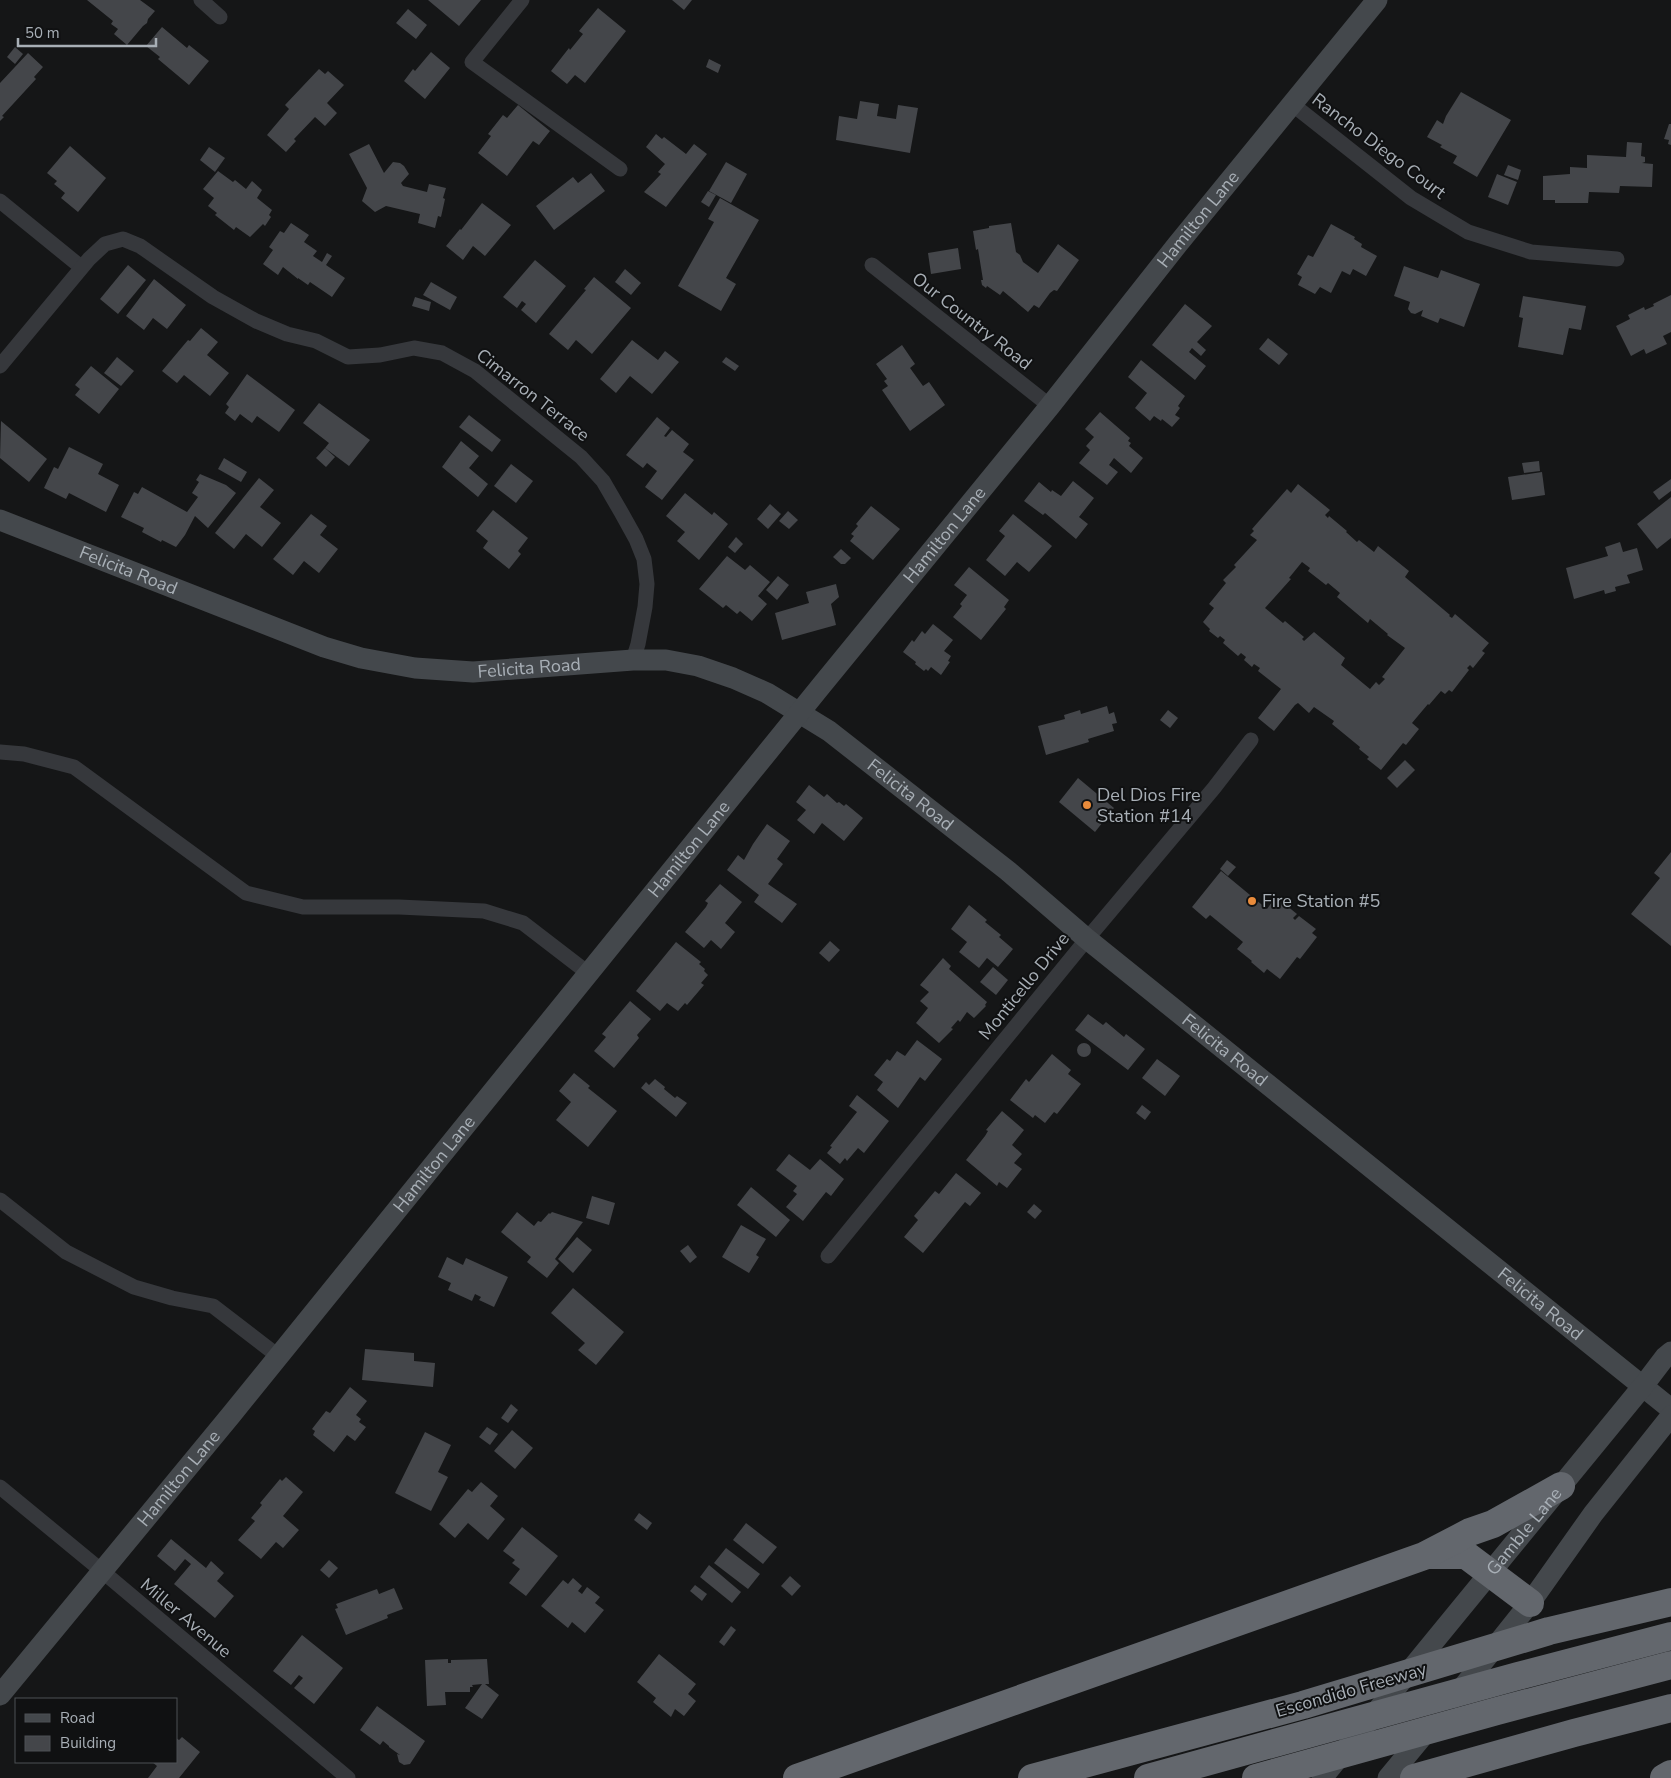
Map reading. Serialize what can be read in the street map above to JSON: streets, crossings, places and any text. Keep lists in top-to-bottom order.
{
  "streets": {
    "highway": ["Escondido Freeway"],
    "main road": ["Hamilton Lane", "Felicita Road", "Gamble Lane"],
    "street": [
      "Rancho Diego Court",
      "Our Country Road",
      "Cimarron Terrace",
      "Monticello Drive",
      "Miller Avenue"
    ]
  },
  "crossings": [
    ["Rancho Diego Court", "Hamilton Lane"],
    ["Hamilton Lane", "Our Country Road"],
    ["Hamilton Lane", "Felicita Road"],
    ["Hamilton Lane", "Miller Avenue"],
    ["Cimarron Terrace", "Felicita Road"],
    ["Felicita Road", "Monticello Drive"],
    ["Felicita Road", "Gamble Lane"]
  ],
  "places": ["Del Dios Fire Station #14", "Fire Station #5"],
  "legend": ["Road", "Building"],
  "scale_bar": "50 m"
}
